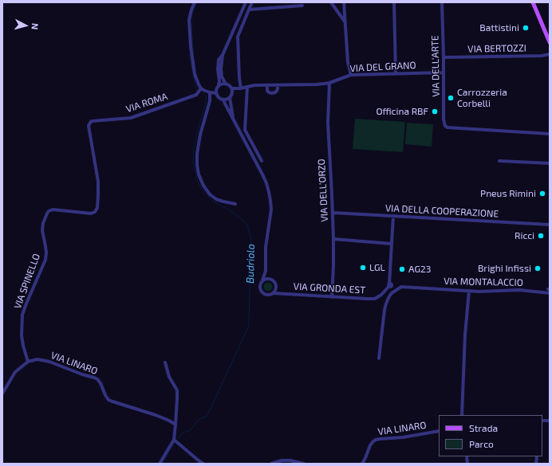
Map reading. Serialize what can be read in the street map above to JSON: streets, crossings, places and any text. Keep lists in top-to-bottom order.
{
  "streets": {
    "street": [
      "VIA BERTOZZI",
      "VIA DELL'ARTE",
      "VIA DEL GRANO",
      "VIA ROMA",
      "VIA DELL'ORZO",
      "VIA DELLA COOPERAZIONE",
      "VIA SPINELLO",
      "VIA MONTALACCIO",
      "VIA GRONDA EST",
      "VIA LINARO"
    ]
  },
  "crossings": [
    ["VIA BERTOZZI", "VIA DELL'ARTE"],
    ["VIA DELL'ARTE", "VIA DEL GRANO"],
    ["VIA DEL GRANO", "VIA DELL'ORZO"],
    ["VIA DEL GRANO", "VIA GRONDA EST"],
    ["VIA ROMA", "VIA SPINELLO"],
    ["VIA DELL'ORZO", "VIA DELLA COOPERAZIONE"],
    ["VIA DELL'ORZO", "VIA GRONDA EST"],
    ["VIA SPINELLO", "VIA LINARO"]
  ],
  "water": ["Budriolo"],
  "places": [
    "Battistini",
    "Carrozzeria Corbelli",
    "Officina RBF",
    "Pneus Rimini",
    "Ricci",
    "LGL",
    "Brighi Infissi",
    "AG23"
  ],
  "legend": ["Strada", "Parco"],
  "north": "right"
}
